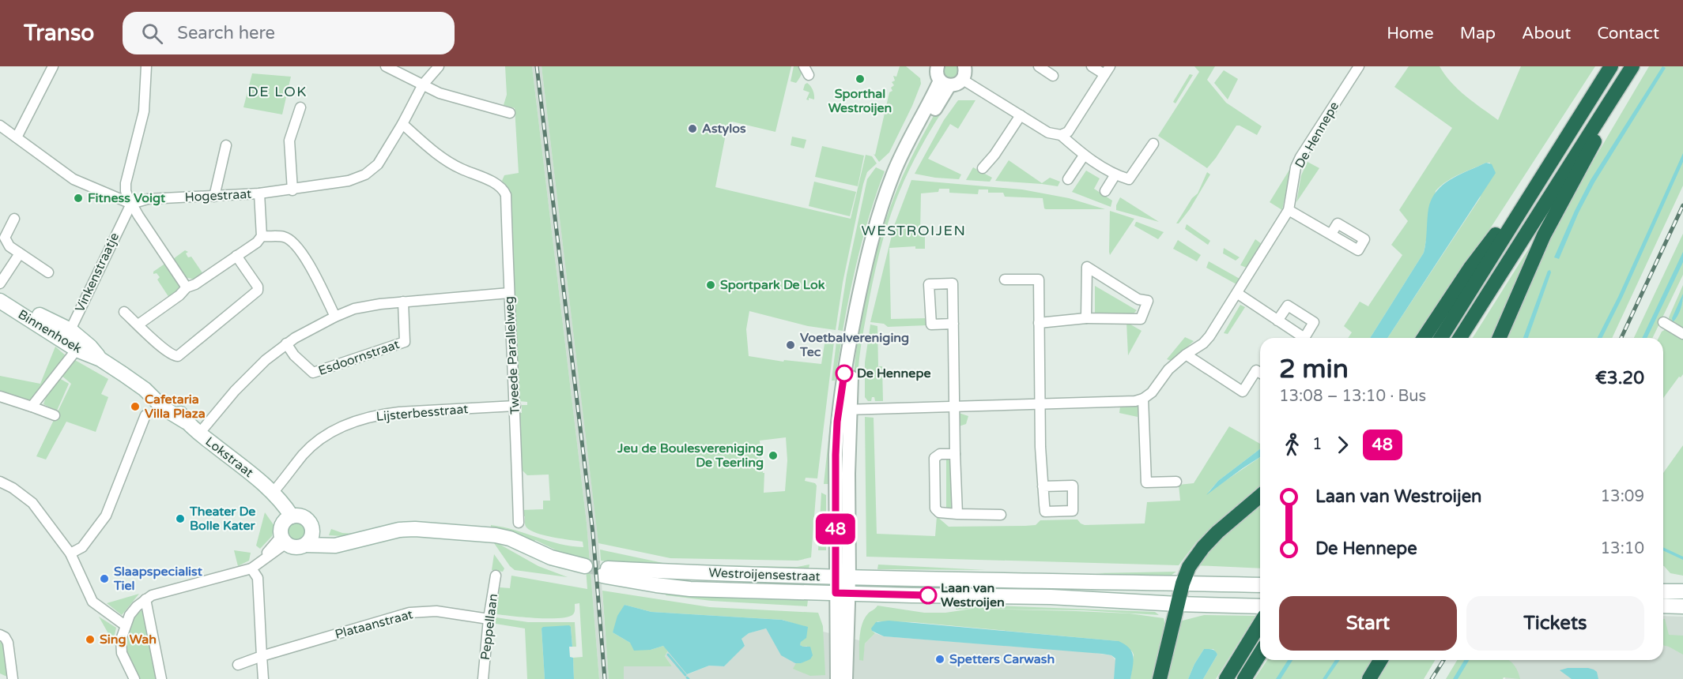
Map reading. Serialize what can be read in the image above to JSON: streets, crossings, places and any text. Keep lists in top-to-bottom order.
{
  "streets": {
    "main road": ["Binnenhoek", "Lokstraat", "Westroijensestraat"],
    "street": [
      "De Hennepe",
      "Hogestraat",
      "Vinkenstraatje",
      "Tweede Parallelweg",
      "Esdoornstraat",
      "Lijsterbesstraat",
      "Plataanstraat",
      "Peppellaan"
    ]
  },
  "crossings": [
    ["Hogestraat", "Vinkenstraatje"],
    ["Hogestraat", "Tweede Parallelweg"],
    ["Vinkenstraatje", "Binnenhoek"],
    ["Binnenhoek", "Lokstraat"],
    ["Tweede Parallelweg", "Lijsterbesstraat"],
    ["Lijsterbesstraat", "Lokstraat"],
    ["Plataanstraat", "Peppellaan"]
  ],
  "districts": ["DE LOK", "WESTROIJEN"],
  "places": [
    "Sporthal Westroijen",
    "Astylos",
    "Fitness Voigt",
    "Sportpark De Lok",
    "Voetbalvereniging Tec",
    "De Hennepe",
    "Cafetaria Villa Plaza",
    "Jeu de Boulesvereniging De Teerling",
    "Theater De Bolle Kater",
    "Slaapspecialist Tiel",
    "Laan van Westroijen",
    "Sing Wah",
    "Spetters Carwash"
  ],
  "lines": ["bus line 48"],
  "page": {
    "header": "Transo",
    "search": "Search here",
    "nav": [
      "Home",
      "Map",
      "About",
      "Contact"
    ],
    "on_map": "48",
    "heading": ["2 min", "13:08 – 13:10 · Bus", "€3.20"],
    "legs": ["1", "48"],
    "list": [
      {
        "name": "Laan van Westroijen",
        "value": "13:09"
      },
      {
        "name": "De Hennepe",
        "value": "13:10"
      }
    ],
    "buttons": ["Start", "Tickets"]
  }
}
